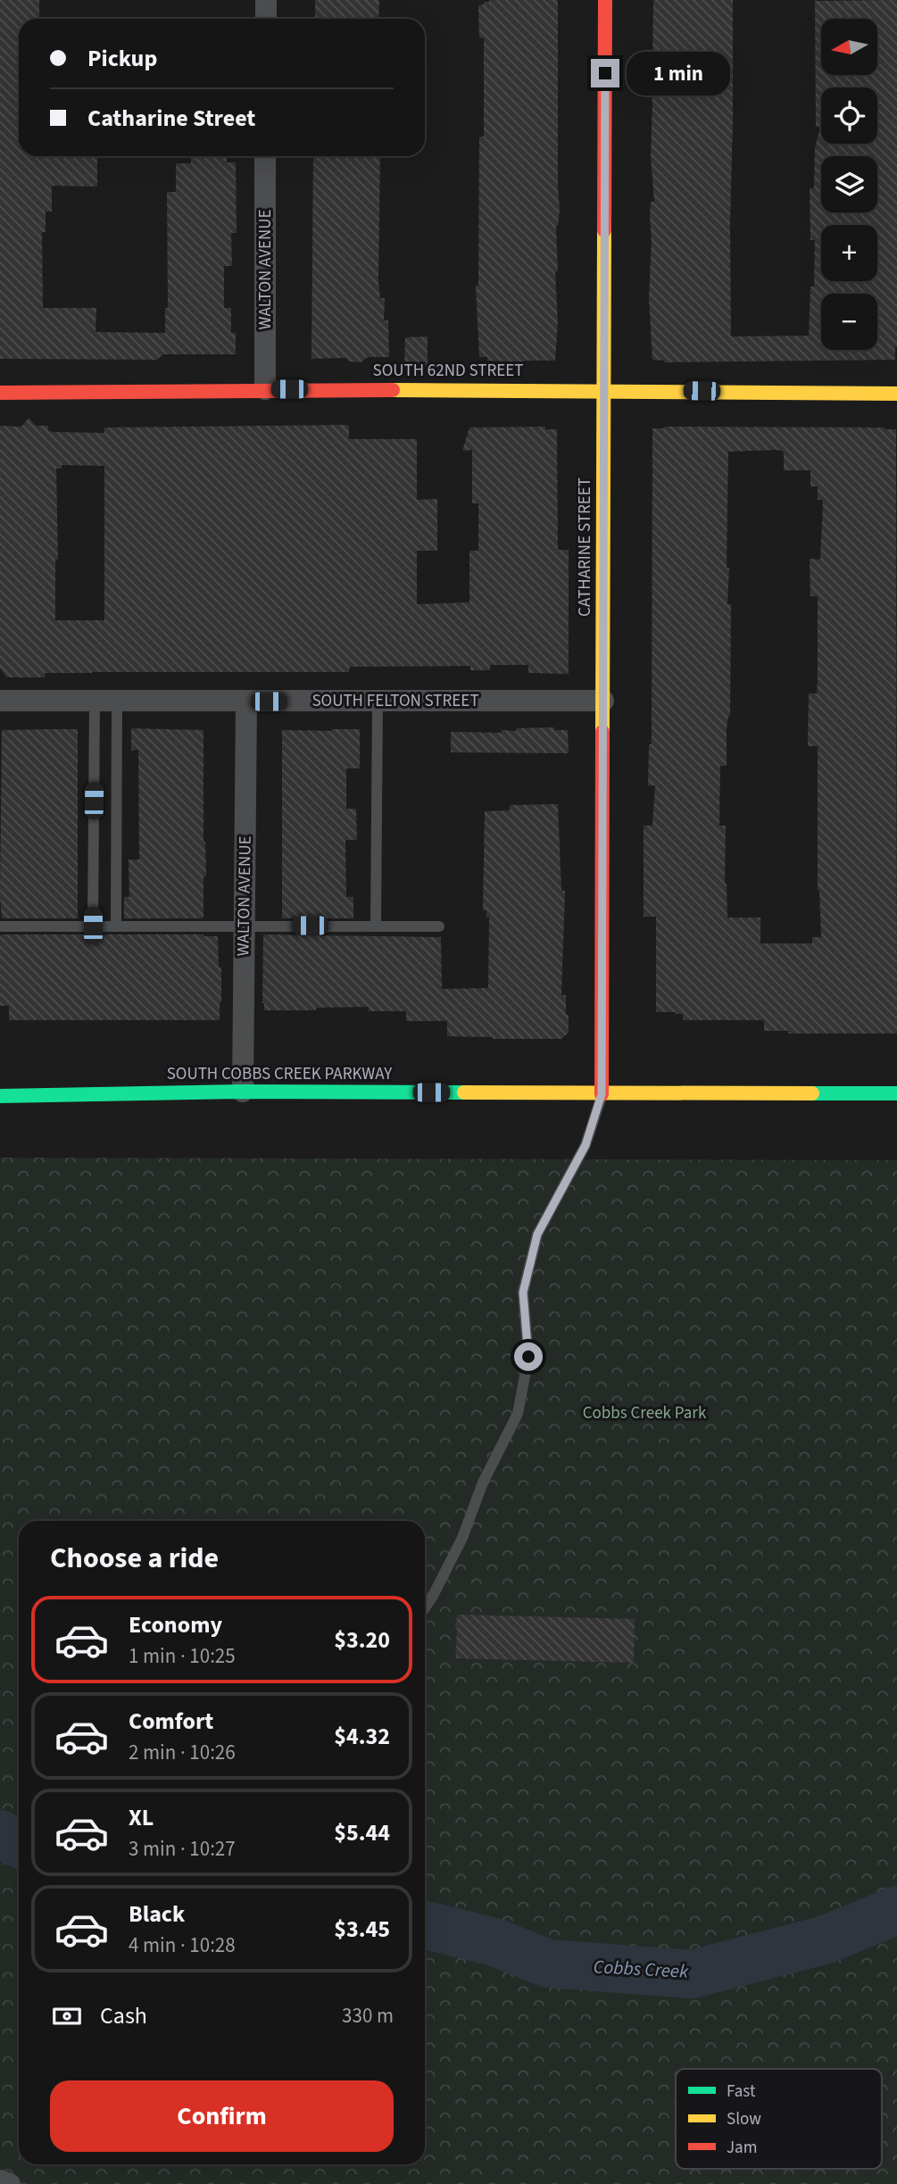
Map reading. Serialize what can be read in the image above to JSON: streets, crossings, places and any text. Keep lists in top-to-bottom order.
{
  "streets": {
    "street": [
      "WALTON AVENUE",
      "SOUTH 62ND STREET",
      "CATHARINE STREET",
      "SOUTH FELTON STREET",
      "SOUTH COBBS CREEK PARKWAY"
    ]
  },
  "crossings": [
    ["WALTON AVENUE", "SOUTH 62ND STREET"],
    ["WALTON AVENUE", "SOUTH FELTON STREET"],
    ["WALTON AVENUE", "SOUTH COBBS CREEK PARKWAY"],
    ["SOUTH 62ND STREET", "CATHARINE STREET"],
    ["CATHARINE STREET", "SOUTH FELTON STREET"],
    ["CATHARINE STREET", "SOUTH COBBS CREEK PARKWAY"]
  ],
  "water": ["Cobbs Creek"],
  "parks": ["Cobbs Creek Park"],
  "legend": ["Fast", "Slow", "Jam"],
  "north": "left",
  "page": {
    "map_buttons": ["+", "−"],
    "banner": ["Pickup", "Catharine Street"],
    "bubble": "1 min",
    "heading": "Choose a ride",
    "list": [
      {
        "name": "Economy",
        "note": "1 min · 10:25",
        "value": "$3.20"
      },
      {
        "name": "Comfort",
        "note": "2 min · 10:26",
        "value": "$4.32"
      },
      {
        "name": "XL",
        "note": "3 min · 10:27",
        "value": "$5.44"
      },
      {
        "name": "Black",
        "note": "4 min · 10:28",
        "value": "$3.45"
      }
    ],
    "pay": ["Cash", "330 m"],
    "buttons": "Confirm"
  }
}
